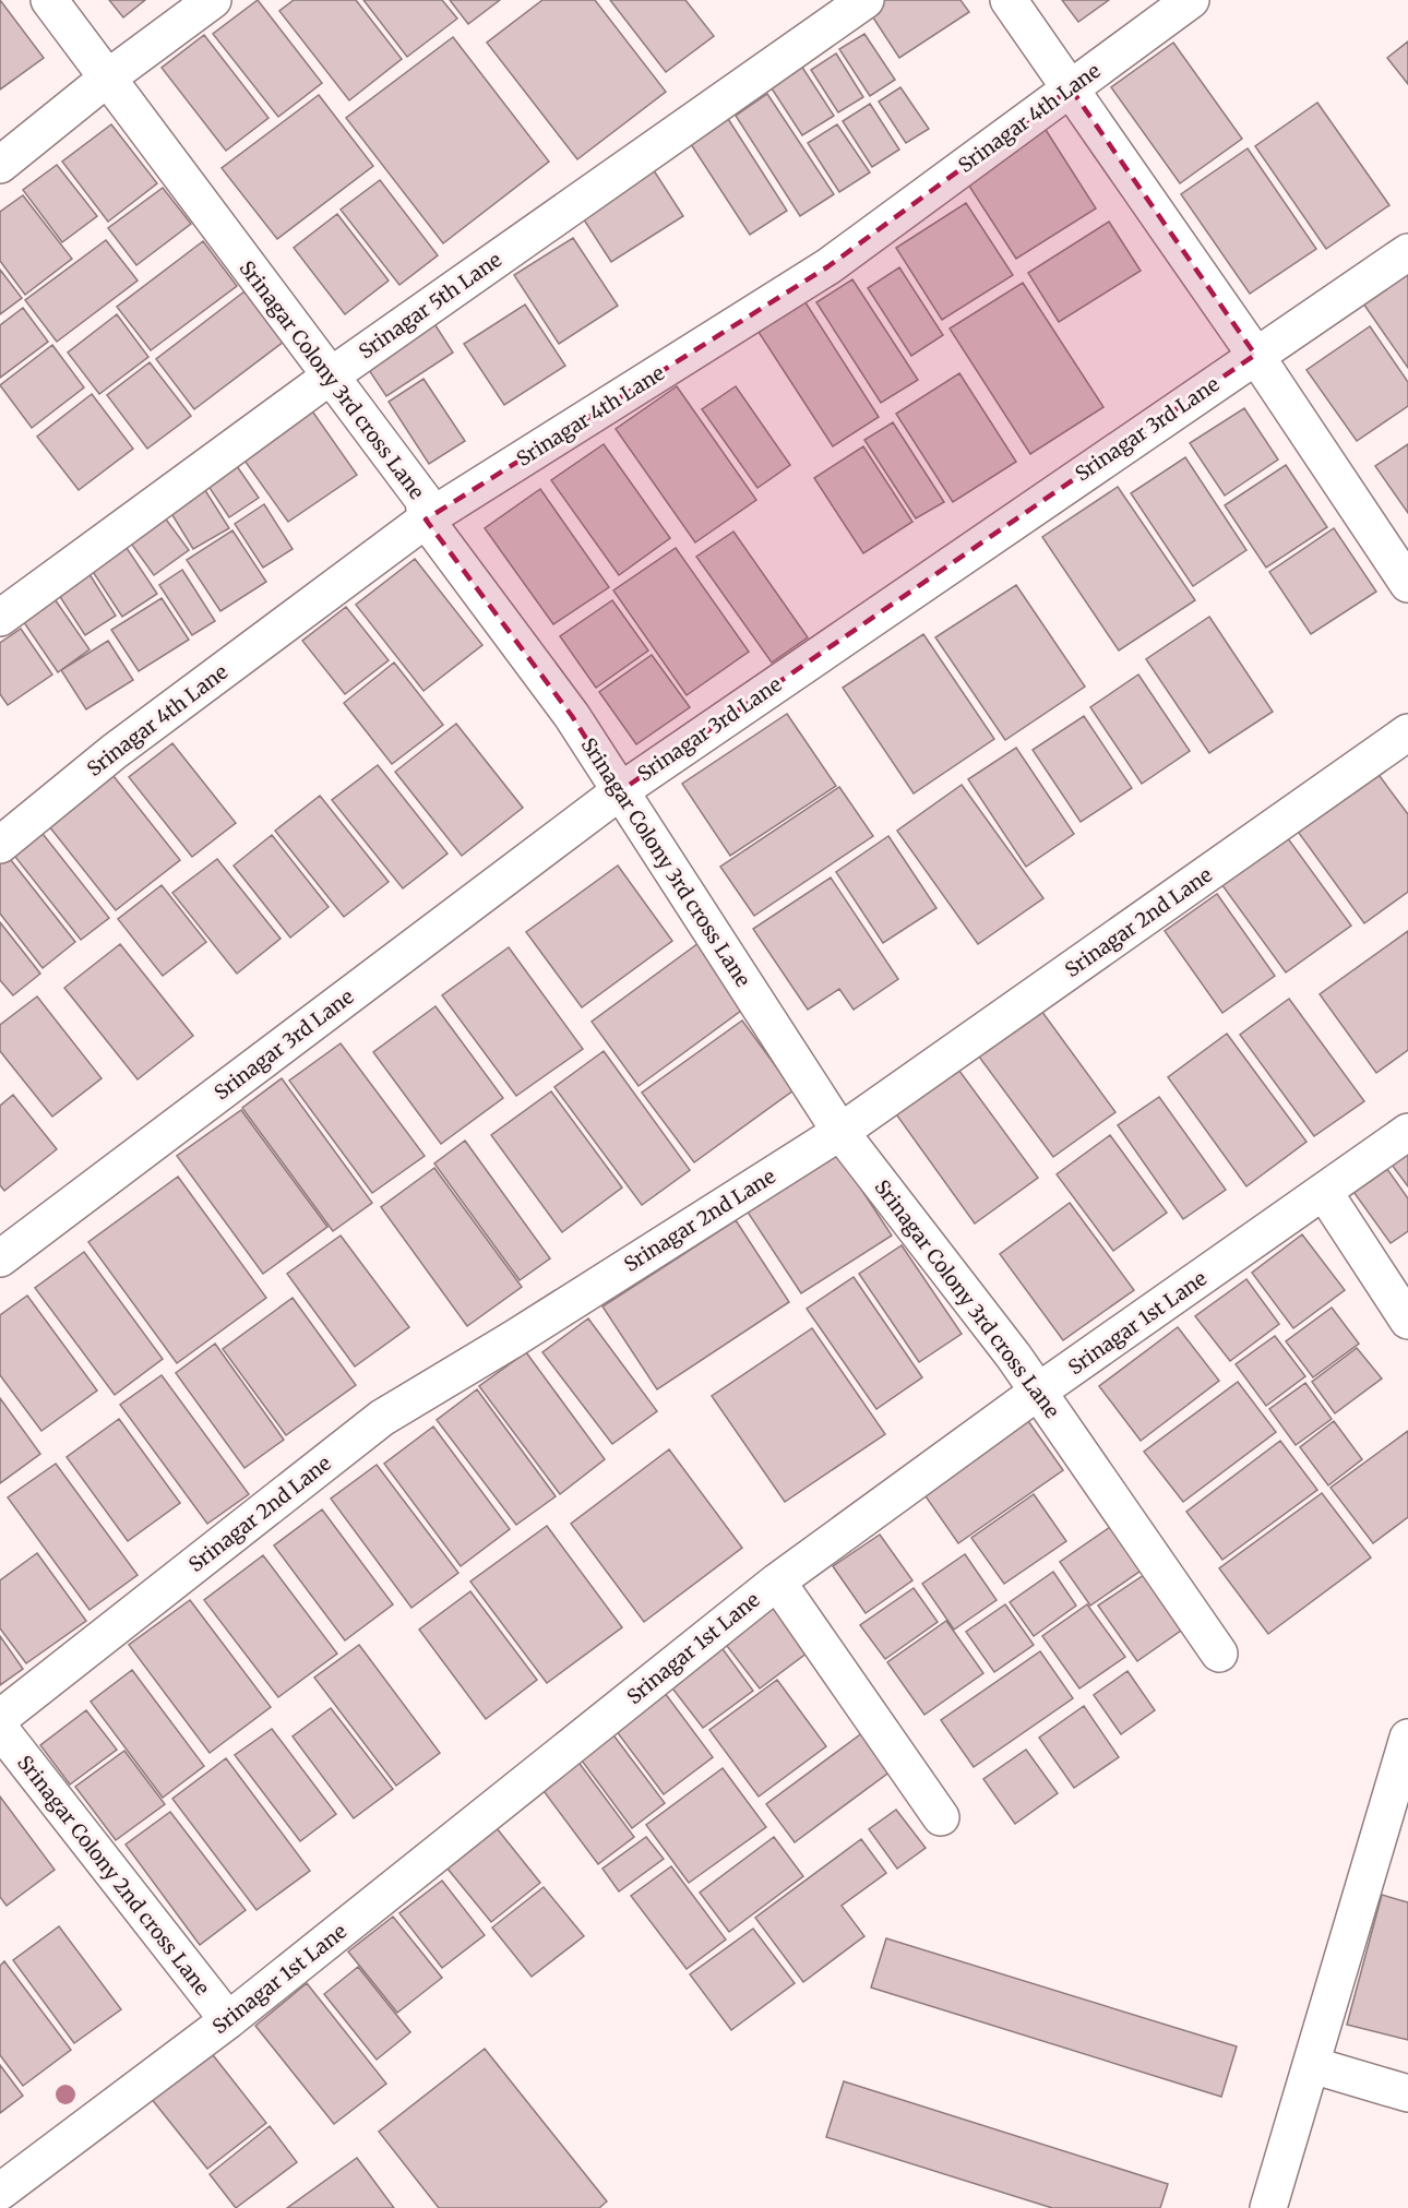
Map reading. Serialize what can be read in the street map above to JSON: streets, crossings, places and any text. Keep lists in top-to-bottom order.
{
  "streets": {
    "street": [
      "Srinagar 4th Lane",
      "Srinagar 5th Lane",
      "Srinagar Colony 3rd cross Lane",
      "Srinagar 3rd Lane",
      "Srinagar 2nd Lane",
      "Srinagar 1st Lane",
      "Srinagar Colony 2nd cross Lane"
    ]
  },
  "crossings": [
    ["Srinagar 4th Lane", "Srinagar Colony 3rd cross Lane"],
    ["Srinagar 5th Lane", "Srinagar Colony 3rd cross Lane"],
    ["Srinagar Colony 3rd cross Lane", "Srinagar 3rd Lane"],
    ["Srinagar Colony 3rd cross Lane", "Srinagar 2nd Lane"],
    ["Srinagar Colony 3rd cross Lane", "Srinagar 1st Lane"],
    ["Srinagar 1st Lane", "Srinagar Colony 2nd cross Lane"]
  ]
}
